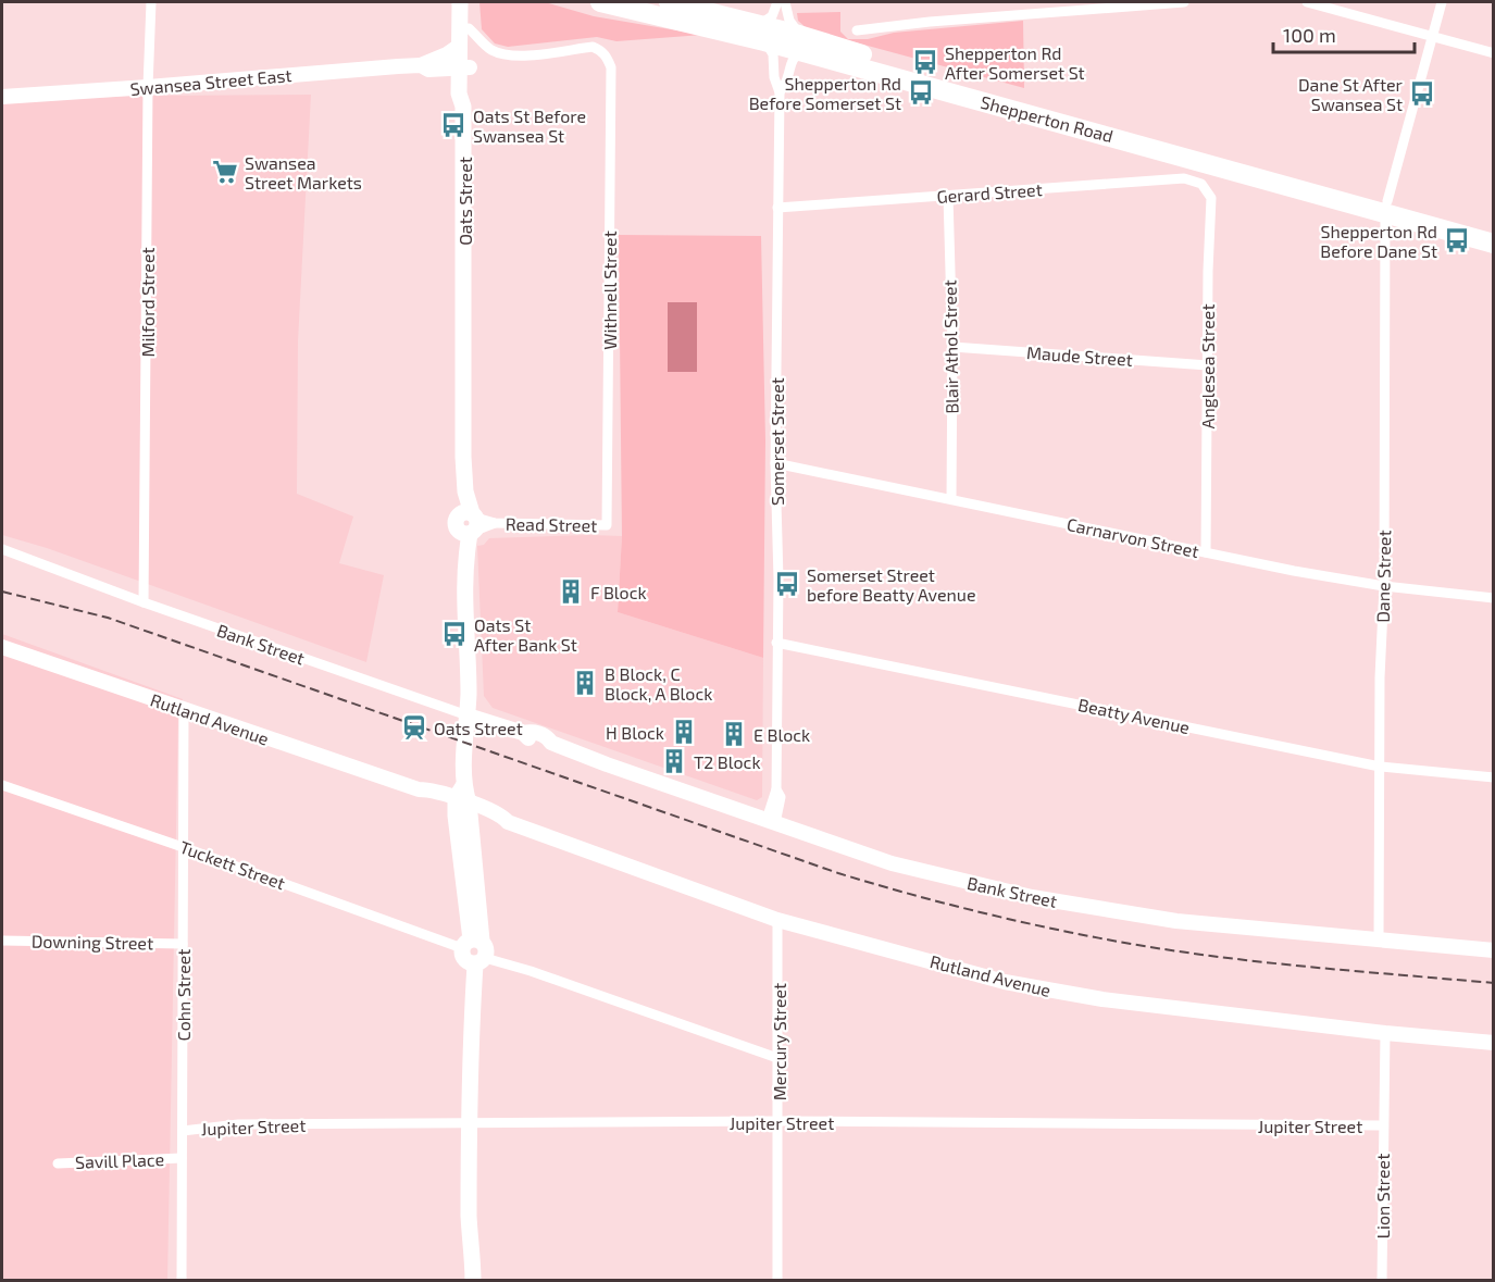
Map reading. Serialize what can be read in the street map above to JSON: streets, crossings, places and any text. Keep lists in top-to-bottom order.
{
  "streets": {
    "highway": ["Shepperton Road"],
    "main road": ["Oats Street"],
    "street": [
      "Swansea Street East",
      "Gerard Street",
      "Withnell Street",
      "Milford Street",
      "Blair Athol Street",
      "Maude Street",
      "Anglesea Street",
      "Somerset Street",
      "Read Street",
      "Carnarvon Street",
      "Dane Street",
      "Bank Street",
      "Beatty Avenue",
      "Rutland Avenue",
      "Tuckett Street",
      "Downing Street",
      "Cohn Street",
      "Mercury Street",
      "Jupiter Street",
      "Savill Place",
      "Lion Street"
    ]
  },
  "crossings": [
    ["Swansea Street East", "Oats Street"],
    ["Swansea Street East", "Milford Street"],
    ["Shepperton Road", "Somerset Street"],
    ["Shepperton Road", "Dane Street"],
    ["Gerard Street", "Blair Athol Street"],
    ["Gerard Street", "Anglesea Street"],
    ["Gerard Street", "Somerset Street"],
    ["Oats Street", "Withnell Street"],
    ["Oats Street", "Read Street"],
    ["Oats Street", "Bank Street"],
    ["Oats Street", "Rutland Avenue"],
    ["Oats Street", "Tuckett Street"],
    ["Withnell Street", "Read Street"],
    ["Milford Street", "Bank Street"],
    ["Blair Athol Street", "Maude Street"],
    ["Blair Athol Street", "Carnarvon Street"],
    ["Maude Street", "Anglesea Street"],
    ["Anglesea Street", "Carnarvon Street"],
    ["Somerset Street", "Carnarvon Street"],
    ["Somerset Street", "Bank Street"],
    ["Somerset Street", "Beatty Avenue"],
    ["Carnarvon Street", "Dane Street"],
    ["Dane Street", "Bank Street"],
    ["Dane Street", "Beatty Avenue"],
    ["Rutland Avenue", "Cohn Street"],
    ["Rutland Avenue", "Mercury Street"],
    ["Rutland Avenue", "Lion Street"],
    ["Tuckett Street", "Cohn Street"],
    ["Downing Street", "Cohn Street"],
    ["Cohn Street", "Jupiter Street"],
    ["Cohn Street", "Savill Place"],
    ["Mercury Street", "Jupiter Street"],
    ["Jupiter Street", "Lion Street"]
  ],
  "places": {
    "bus stop": [
      "Shepperton Rd After Somerset St",
      "Shepperton Rd Before Somerset St",
      "Dane St After Swansea St",
      "Oats St Before Swansea St",
      "Shepperton Rd Before Dane St",
      "Somerset Street before Beatty Avenue",
      "Oats St After Bank St"
    ],
    "supermarket": ["Swansea Street Markets"],
    "building": [
      "F Block",
      "B Block, C Block, A Block",
      "H Block",
      "E Block",
      "T2 Block"
    ],
    "station": ["Oats Street"]
  },
  "scale_bar": "100 m"
}
